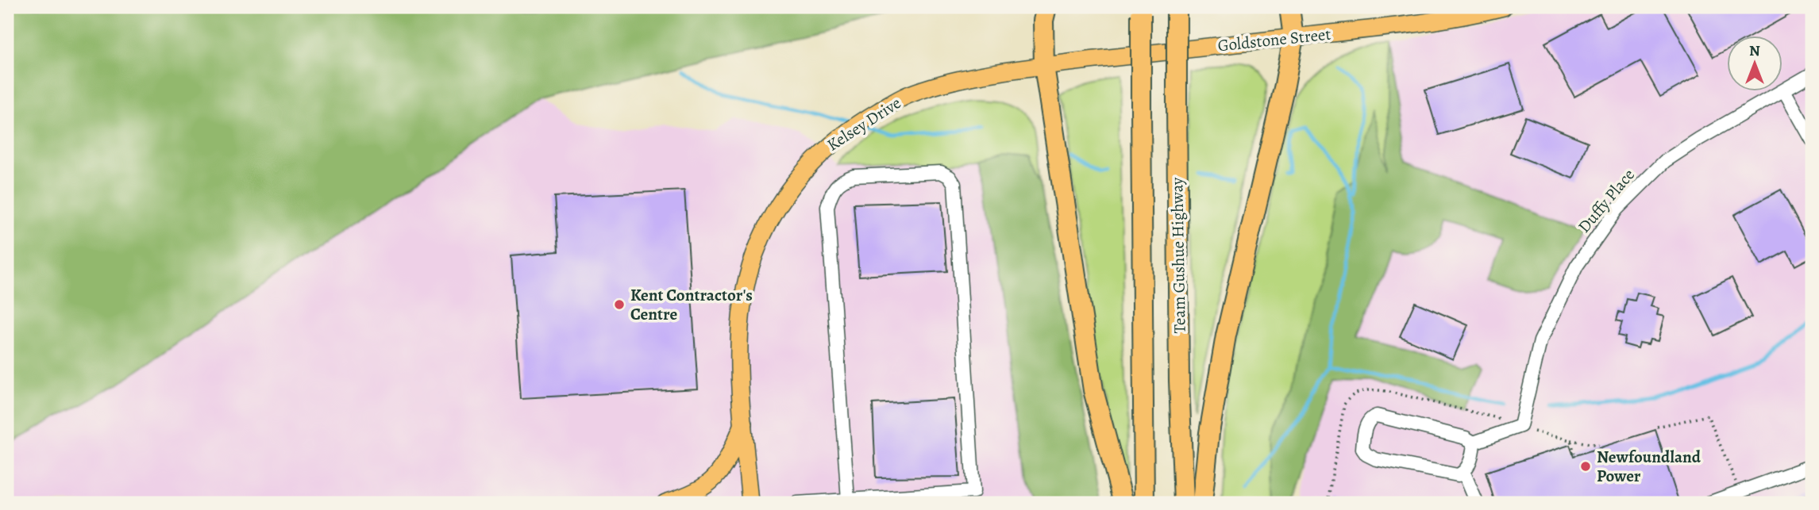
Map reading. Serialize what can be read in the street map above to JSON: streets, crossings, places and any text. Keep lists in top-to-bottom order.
{
  "streets": {
    "highway": ["Team Gushue Highway"],
    "main road": ["Goldstone Street", "Kelsey Drive"],
    "street": ["Duffy Place"]
  },
  "crossings": [
    ["Goldstone Street", "Kelsey Drive"]
  ],
  "places": ["Kent Contractor's Centre", "Newfoundland Power"],
  "north": "top"
}
